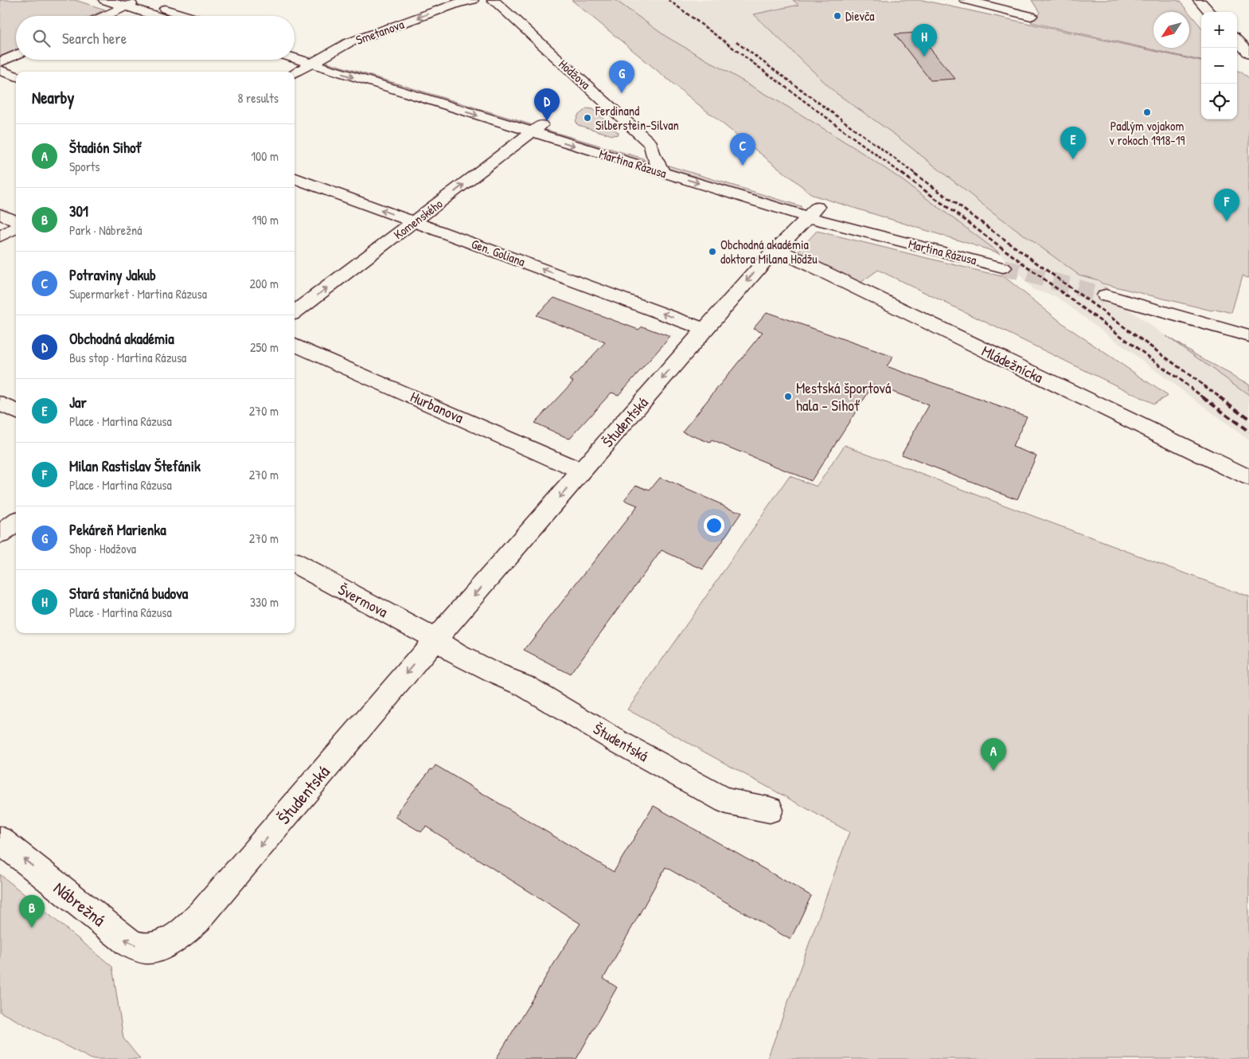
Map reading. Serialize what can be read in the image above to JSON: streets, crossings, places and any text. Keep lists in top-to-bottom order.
{
  "streets": {
    "street": [
      "Smetanova",
      "Hodžova",
      "Martina Rázusa",
      "Komenského",
      "Gen. Goliana",
      "Mládežnícka",
      "Hurbanova",
      "Študentská",
      "Švermova",
      "Nábrežná"
    ]
  },
  "crossings": [
    ["Smetanova", "Martina Rázusa"],
    ["Hodžova", "Martina Rázusa"],
    ["Martina Rázusa", "Komenského"],
    ["Martina Rázusa", "Študentská"],
    ["Komenského", "Gen. Goliana"],
    ["Gen. Goliana", "Študentská"],
    ["Mládežnícka", "Študentská"],
    ["Hurbanova", "Študentská"],
    ["Študentská", "Švermova"],
    ["Študentská", "Nábrežná"]
  ],
  "one_way": [
    "Smetanova",
    "Komenského",
    "Gen. Goliana",
    "Študentská",
    "Nábrežná"
  ],
  "places": [
    "Dievča",
    "Padlým vojakom v rokoch 1918-19",
    "Ferdinand Silberstein-Silvan",
    "Obchodná akadémia doktora Milana Hodžu",
    "Mestská športová hala - Sihoť"
  ],
  "north": "bottom left",
  "page": {
    "map_buttons": ["+", "−"],
    "search": "Search here",
    "pins": [
      "H",
      "G",
      "D",
      "E",
      "C",
      "F",
      "A",
      "B"
    ],
    "heading": ["Nearby", "8 results"],
    "list": [
      {
        "mark": "A",
        "name": "Štadión Sihoť",
        "note": "Sports",
        "value": "100 m"
      },
      {
        "mark": "B",
        "name": "301",
        "note": "Park · Nábrežná",
        "value": "190 m"
      },
      {
        "mark": "C",
        "name": "Potraviny Jakub",
        "note": "Supermarket · Martina Rázusa",
        "value": "200 m"
      },
      {
        "mark": "D",
        "name": "Obchodná akadémia",
        "note": "Bus stop · Martina Rázusa",
        "value": "250 m"
      },
      {
        "mark": "E",
        "name": "Jar",
        "note": "Place · Martina Rázusa",
        "value": "270 m"
      },
      {
        "mark": "F",
        "name": "Milan Rastislav Štefánik",
        "note": "Place · Martina Rázusa",
        "value": "270 m"
      },
      {
        "mark": "G",
        "name": "Pekáreň Marienka",
        "note": "Shop · Hodžova",
        "value": "270 m"
      },
      {
        "mark": "H",
        "name": "Stará staničná budova",
        "note": "Place · Martina Rázusa",
        "value": "330 m"
      }
    ]
  }
}
